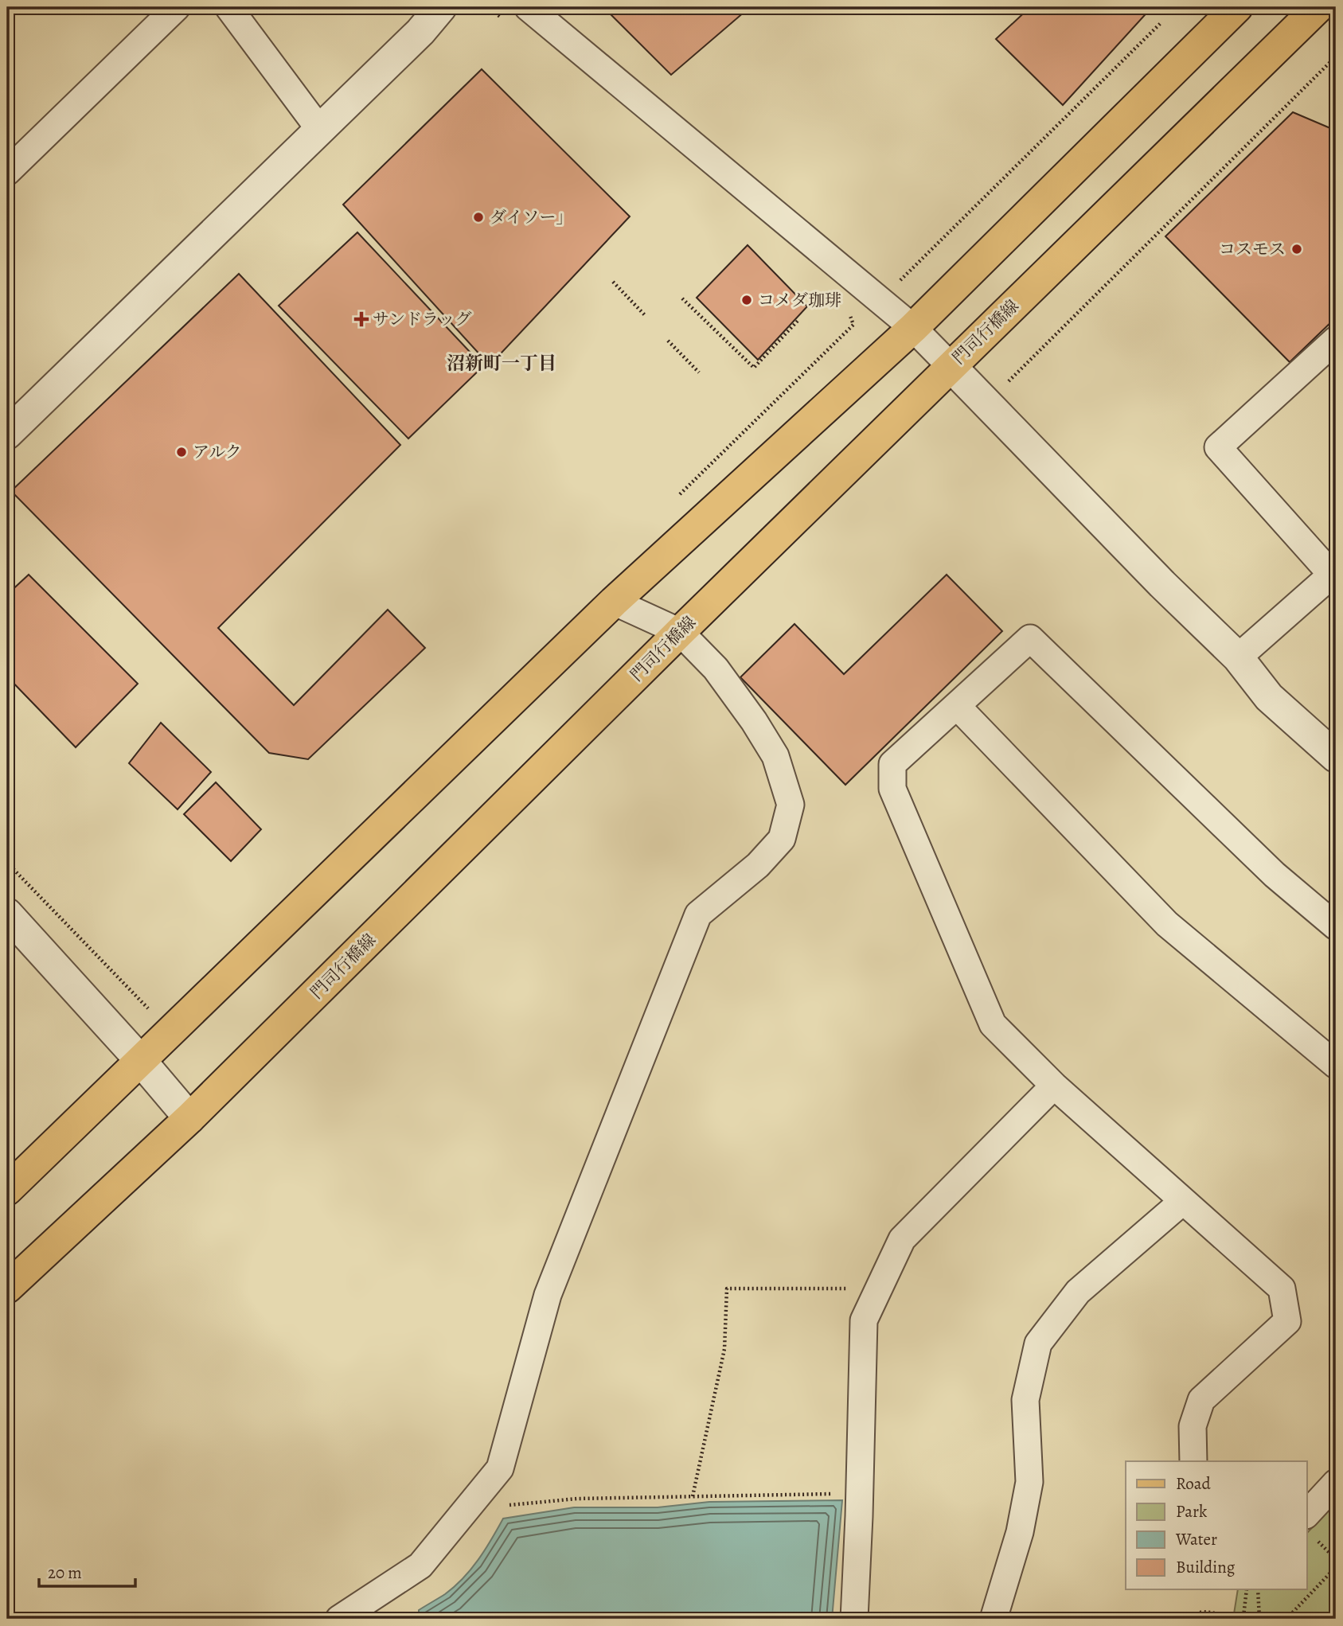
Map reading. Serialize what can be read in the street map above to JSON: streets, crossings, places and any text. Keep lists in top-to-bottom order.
{
  "streets": {
    "main road": ["門司行橋線"]
  },
  "districts": ["沼新町一丁目"],
  "places": {
    "other": [
      "ダイソー」",
      "コスモス",
      "コメダ珈琲",
      "アルク"
    ],
    "health": ["サンドラッグ"]
  },
  "legend": [
    "Road",
    "Park",
    "Water",
    "Building"
  ],
  "scale_bar": "20 m"
}
